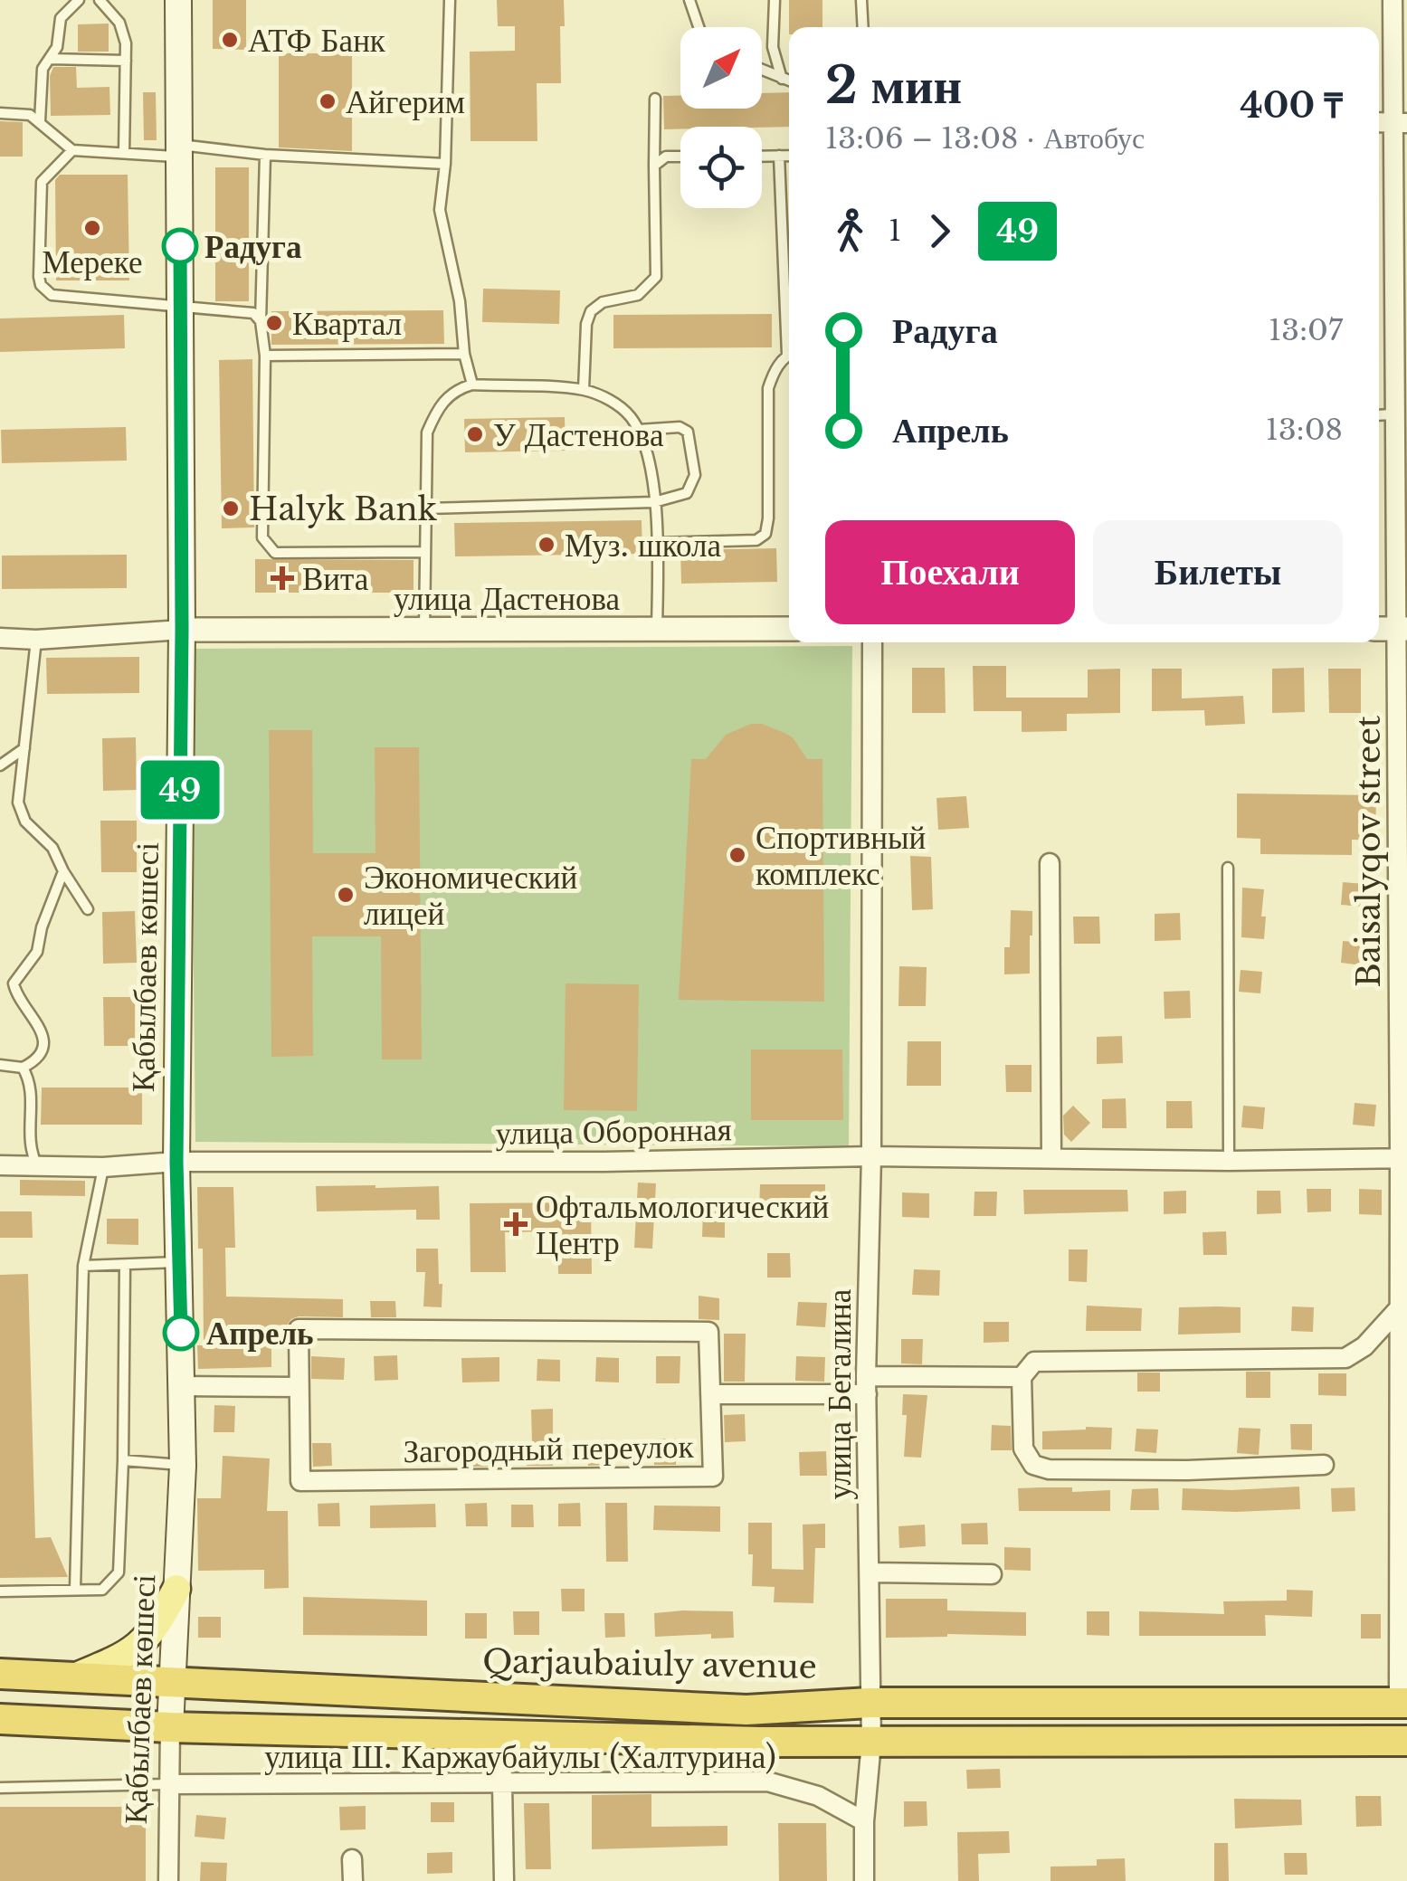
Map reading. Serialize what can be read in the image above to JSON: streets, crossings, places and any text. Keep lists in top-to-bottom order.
{
  "streets": {
    "highway": ["Qarjaubaiuly avenue"],
    "main road": ["Қабылбаев көшесі"],
    "street": [
      "улица Дастенова",
      "Baisalyqov street",
      "улица Оборонная",
      "улица Бегалина",
      "Загородный переулок",
      "улица Ш. Каржаубайулы (Халтурина)"
    ]
  },
  "crossings": [
    ["улица Дастенова", "Қабылбаев көшесі"],
    ["Baisalyqov street", "улица Оборонная"],
    ["Baisalyqov street", "Qarjaubaiuly avenue"],
    ["Қабылбаев көшесі", "улица Оборонная"],
    ["Қабылбаев көшесі", "Qarjaubaiuly avenue"],
    ["Қабылбаев көшесі", "улица Ш. Каржаубайулы (Халтурина)"],
    ["улица Оборонная", "улица Бегалина"],
    ["улица Бегалина", "Qarjaubaiuly avenue"],
    ["улица Бегалина", "улица Ш. Каржаубайулы (Халтурина)"]
  ],
  "places": {
    "other": [
      "АТФ Банк",
      "Айгерим",
      "Мереке",
      "Радуга",
      "Квартал",
      "У Дастенова",
      "Halyk Bank",
      "Муз. школа",
      "Спортивный комплекс",
      "Экономический лицей",
      "Апрель"
    ],
    "health": ["Вита", "Офтальмологический Центр"]
  },
  "lines": ["bus line 49"],
  "north": "top right",
  "page": {
    "on_map": "49",
    "heading": ["2 мин", "13:06 – 13:08 · Автобус", "400 ₸"],
    "legs": ["1", "49"],
    "list": [
      {
        "name": "Радуга",
        "value": "13:07"
      },
      {
        "name": "Апрель",
        "value": "13:08"
      }
    ],
    "buttons": ["Поехали", "Билеты"]
  }
}
